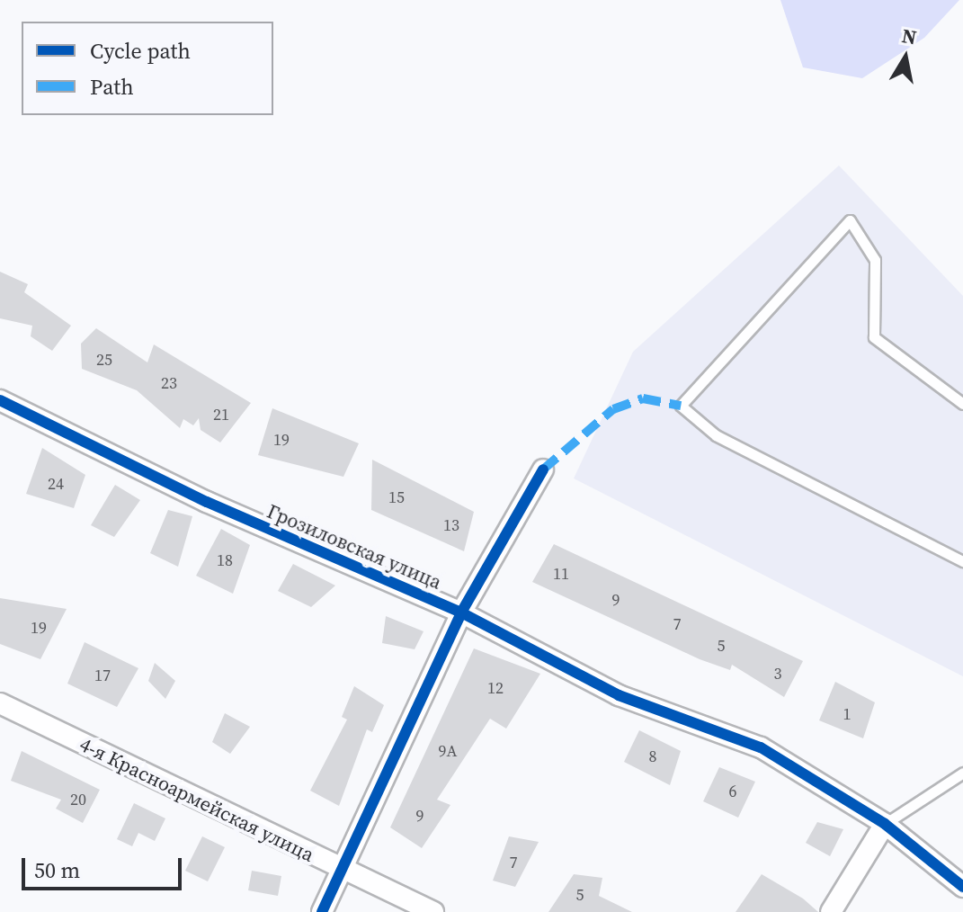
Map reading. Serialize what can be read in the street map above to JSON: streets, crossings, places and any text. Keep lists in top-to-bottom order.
{
  "streets": {
    "street": ["Грозиловская улица", "4-я Красноармейская улица"]
  },
  "house_numbers": [
    "25",
    "23",
    "21",
    "19",
    "24",
    "15",
    "13",
    "18",
    "11",
    "9",
    "7",
    "19",
    "5",
    "3",
    "17",
    "12",
    "1",
    "9А",
    "8",
    "6",
    "20",
    "9",
    "7",
    "5"
  ],
  "legend": ["Cycle path", "Path"],
  "scale_bar": "50 m",
  "north": "top"
}
